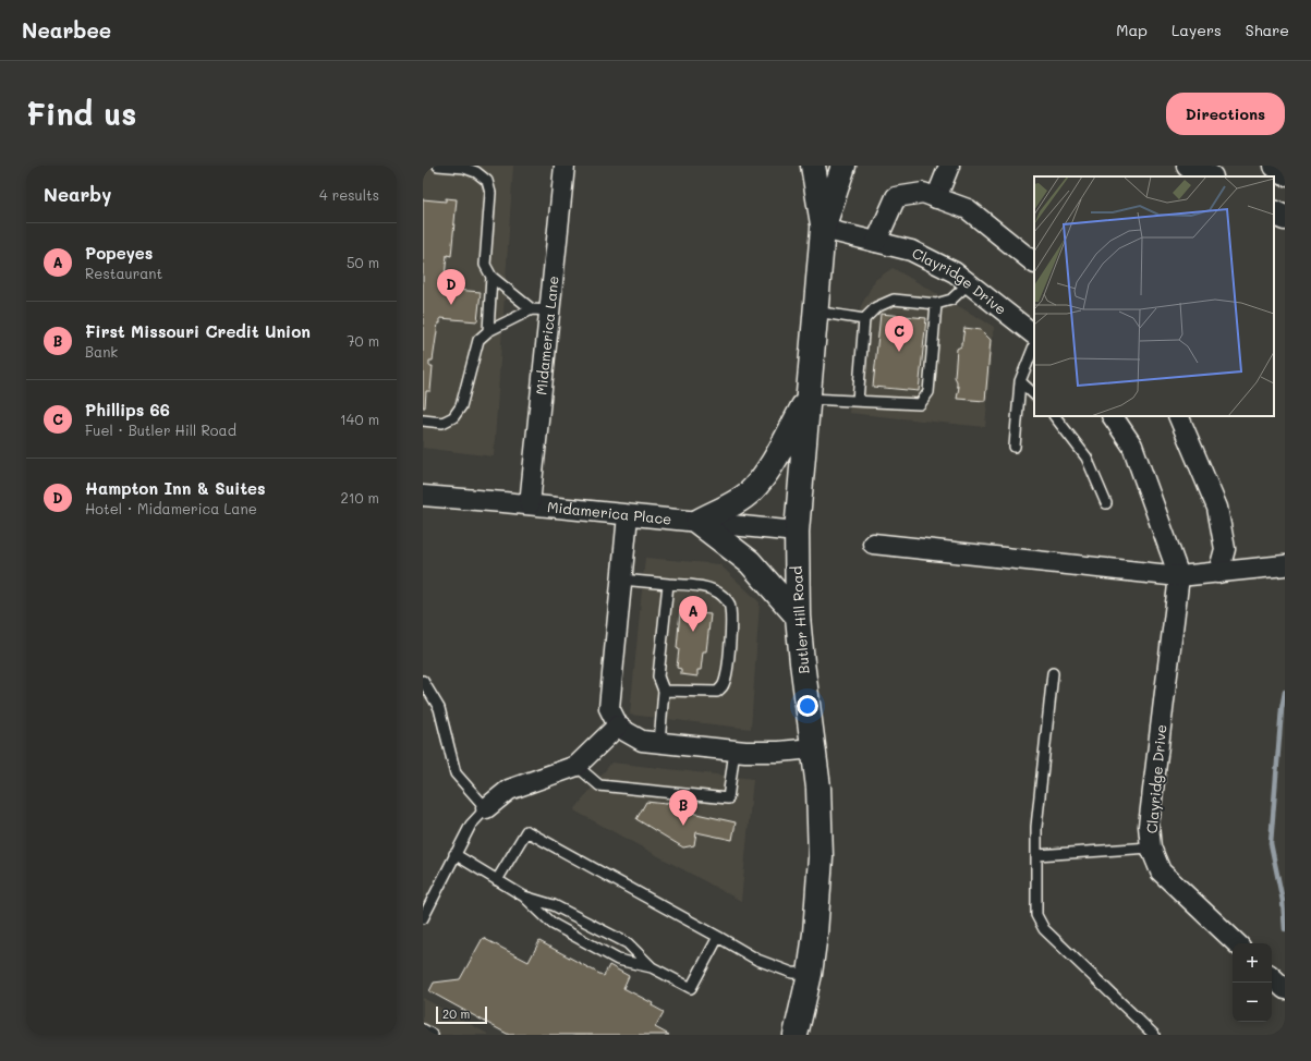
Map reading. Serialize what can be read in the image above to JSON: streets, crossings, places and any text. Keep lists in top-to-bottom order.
{
  "streets": {
    "main road": ["Butler Hill Road"],
    "street": ["Clayridge Drive", "Midamerica Lane", "Midamerica Place"]
  },
  "crossings": [
    ["Clayridge Drive", "Butler Hill Road"],
    ["Midamerica Lane", "Midamerica Place"],
    ["Midamerica Place", "Butler Hill Road"]
  ],
  "scale_bar": "20 m",
  "page": {
    "header": "Nearbee",
    "nav": ["Map", "Layers", "Share"],
    "buttons": "Directions",
    "title": "Find us",
    "heading": ["Nearby", "4 results"],
    "list": [
      {
        "mark": "A",
        "name": "Popeyes",
        "note": "Restaurant",
        "value": "50 m"
      },
      {
        "mark": "B",
        "name": "First Missouri Credit Union",
        "note": "Bank",
        "value": "70 m"
      },
      {
        "mark": "C",
        "name": "Phillips 66",
        "note": "Fuel · Butler Hill Road",
        "value": "140 m"
      },
      {
        "mark": "D",
        "name": "Hampton Inn & Suites",
        "note": "Hotel · Midamerica Lane",
        "value": "210 m"
      }
    ],
    "pins": [
      "D",
      "C",
      "A",
      "B"
    ],
    "map_buttons": ["+", "−"],
    "scale": "20 m"
  }
}
